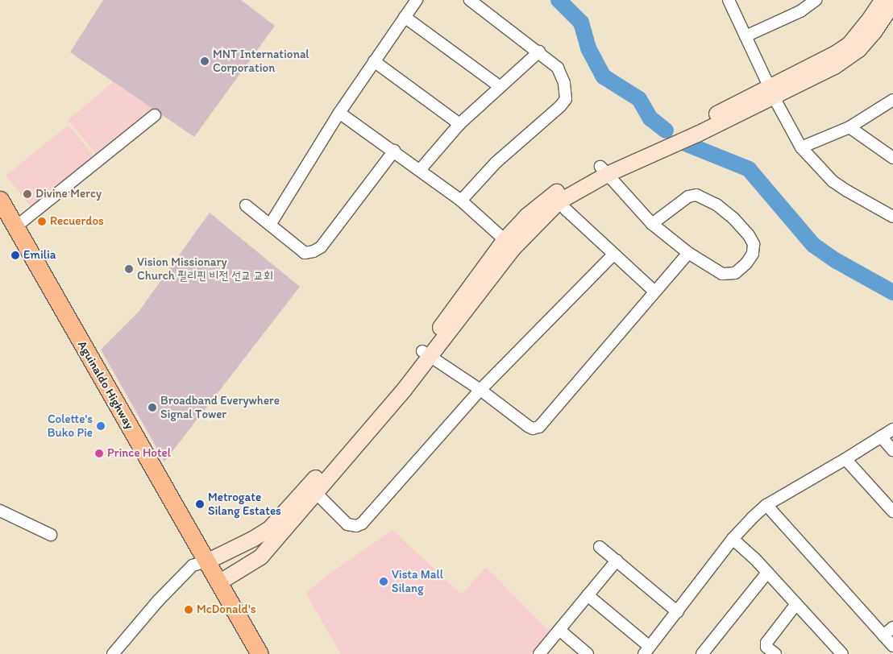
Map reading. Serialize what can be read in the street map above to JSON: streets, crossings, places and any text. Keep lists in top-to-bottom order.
{
  "streets": {
    "main road": ["Aguinaldo Highway"]
  },
  "places": [
    "MNT International Corporation",
    "Divine Mercy",
    "Recuerdos",
    "Emilia",
    "Vision Missionary Church 필리핀 비전 선교 교회",
    "Broadband Everywhere Signal Tower",
    "Colette's Buko Pie",
    "Prince Hotel",
    "Metrogate Silang Estates",
    "Vista Mall Silang",
    "McDonald's"
  ]
}
